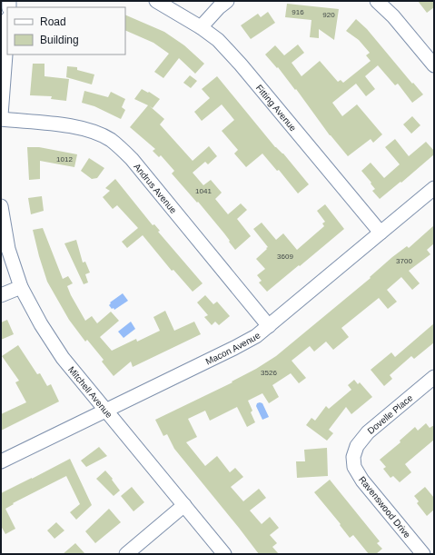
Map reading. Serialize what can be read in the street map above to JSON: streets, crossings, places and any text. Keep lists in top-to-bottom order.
{
  "streets": {
    "street": [
      "Fitting Avenue",
      "Andrus Avenue",
      "Macon Avenue",
      "Mitchell Avenue",
      "Dovelle Place",
      "Ravenswood Drive"
    ]
  },
  "crossings": [
    ["Fitting Avenue", "Macon Avenue"],
    ["Andrus Avenue", "Macon Avenue"],
    ["Macon Avenue", "Mitchell Avenue"],
    ["Dovelle Place", "Ravenswood Drive"]
  ],
  "house_numbers": [
    "916",
    "920",
    "1012",
    "1041",
    "3609",
    "3700",
    "3526"
  ],
  "legend": ["Road", "Building"]
}
